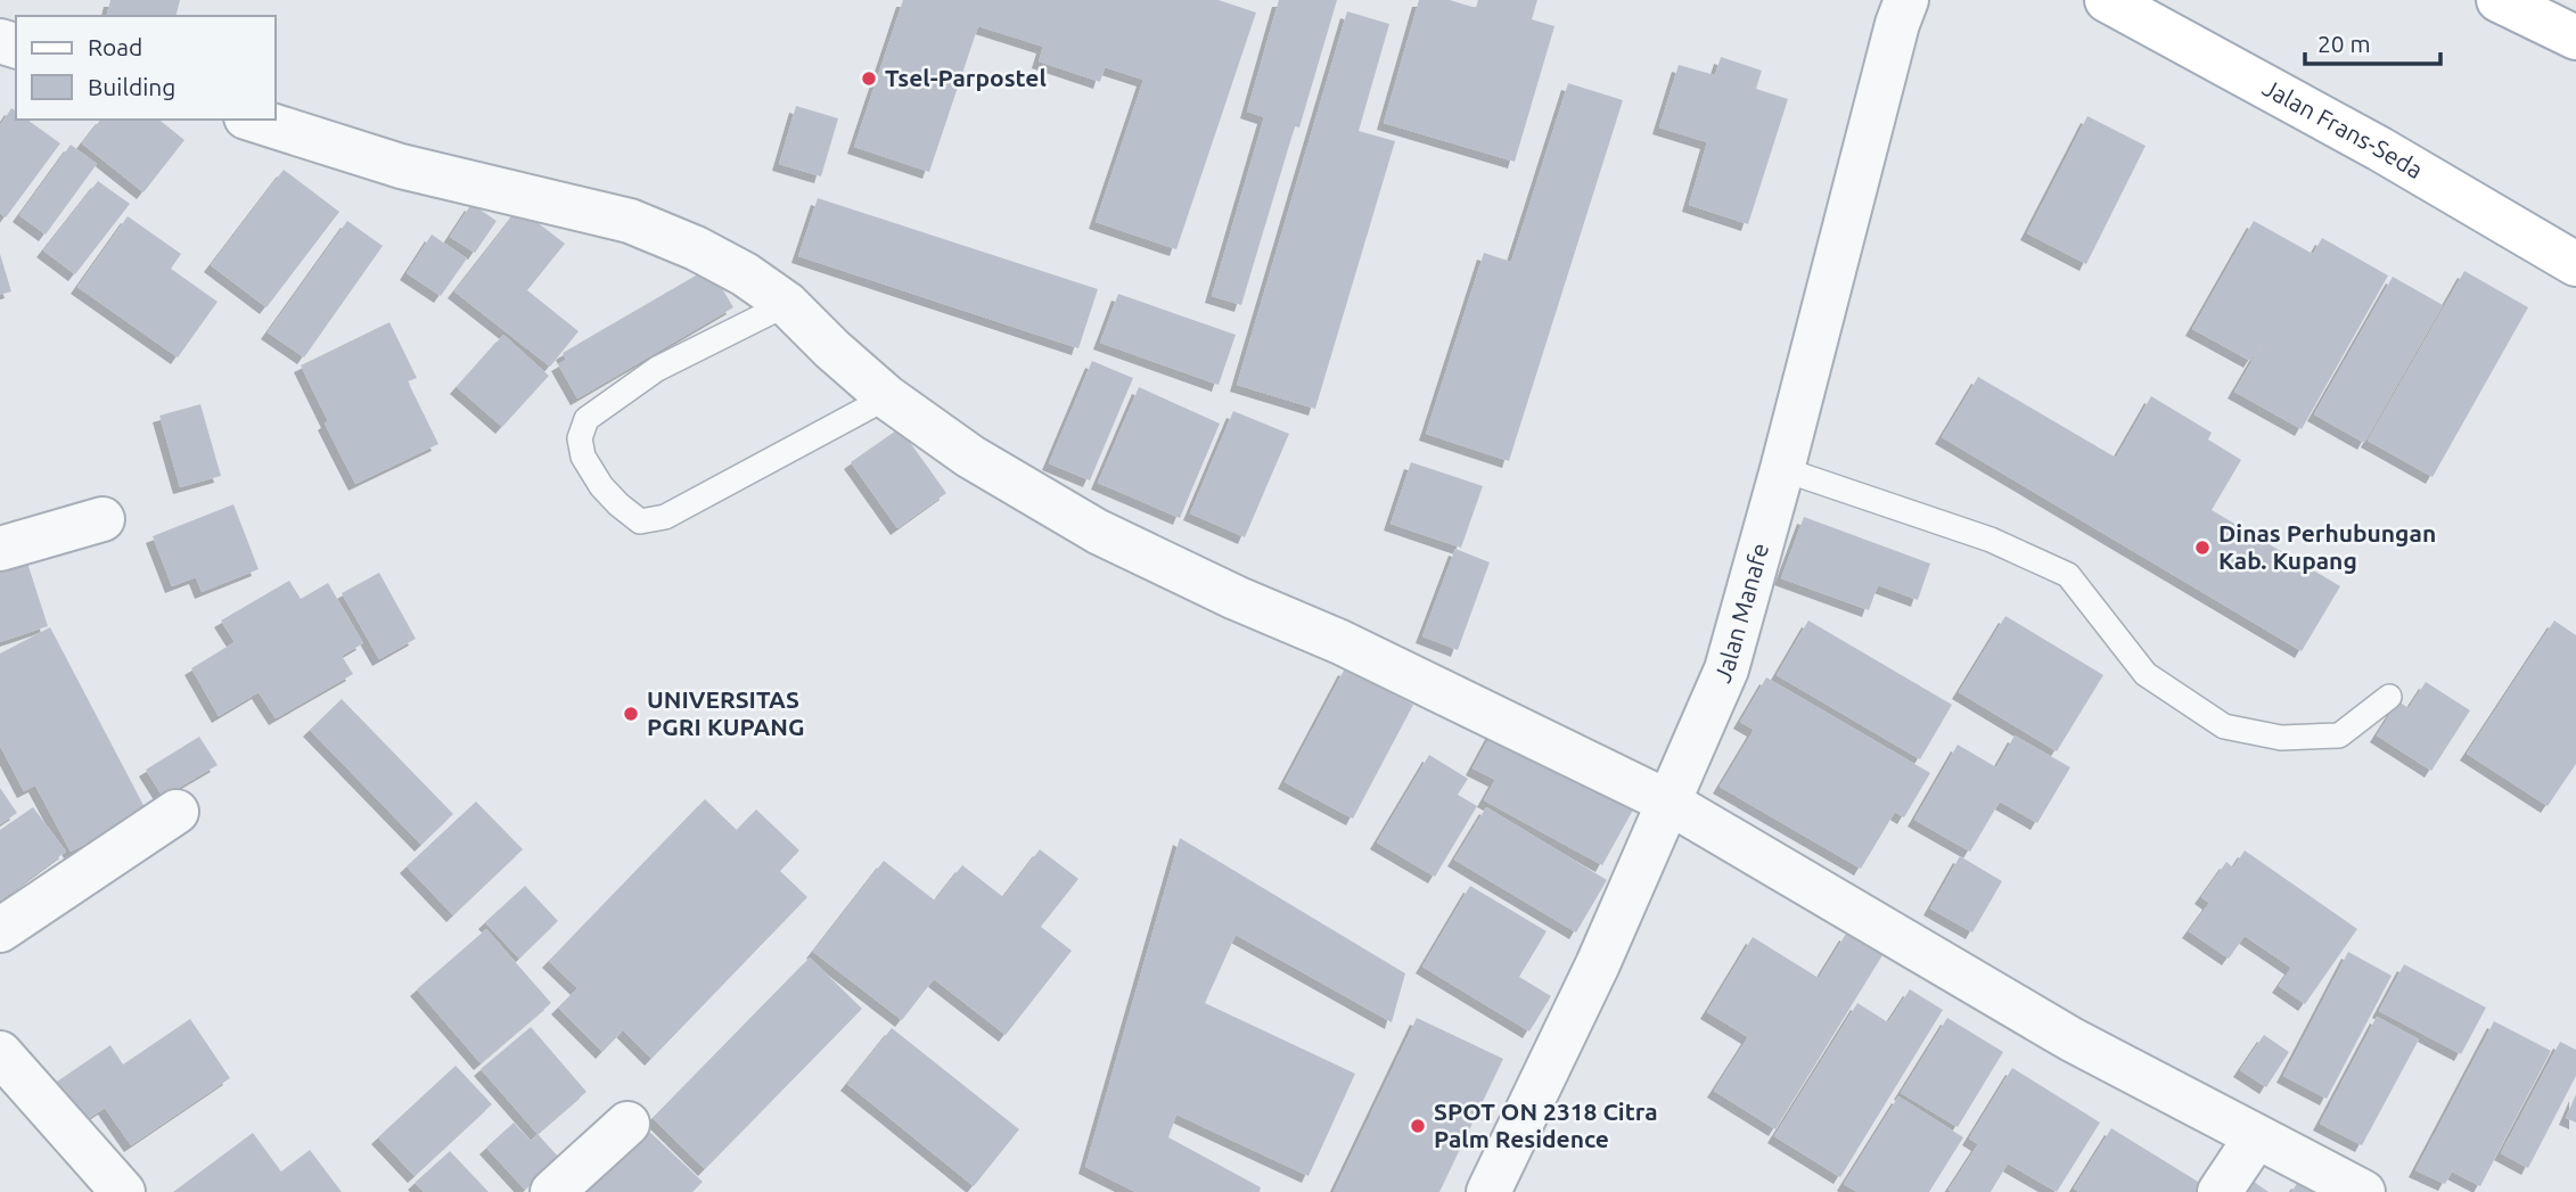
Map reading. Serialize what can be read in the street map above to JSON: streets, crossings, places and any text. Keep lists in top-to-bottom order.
{
  "streets": {
    "main road": ["Jalan Frans-Seda"],
    "street": ["Jalan Manafe"]
  },
  "places": [
    "Tsel-Parpostel",
    "Dinas Perhubungan Kab. Kupang",
    "UNIVERSITAS PGRI KUPANG",
    "SPOT ON 2318 Citra Palm Residence"
  ],
  "legend": ["Road", "Building"],
  "scale_bar": "20 m"
}
